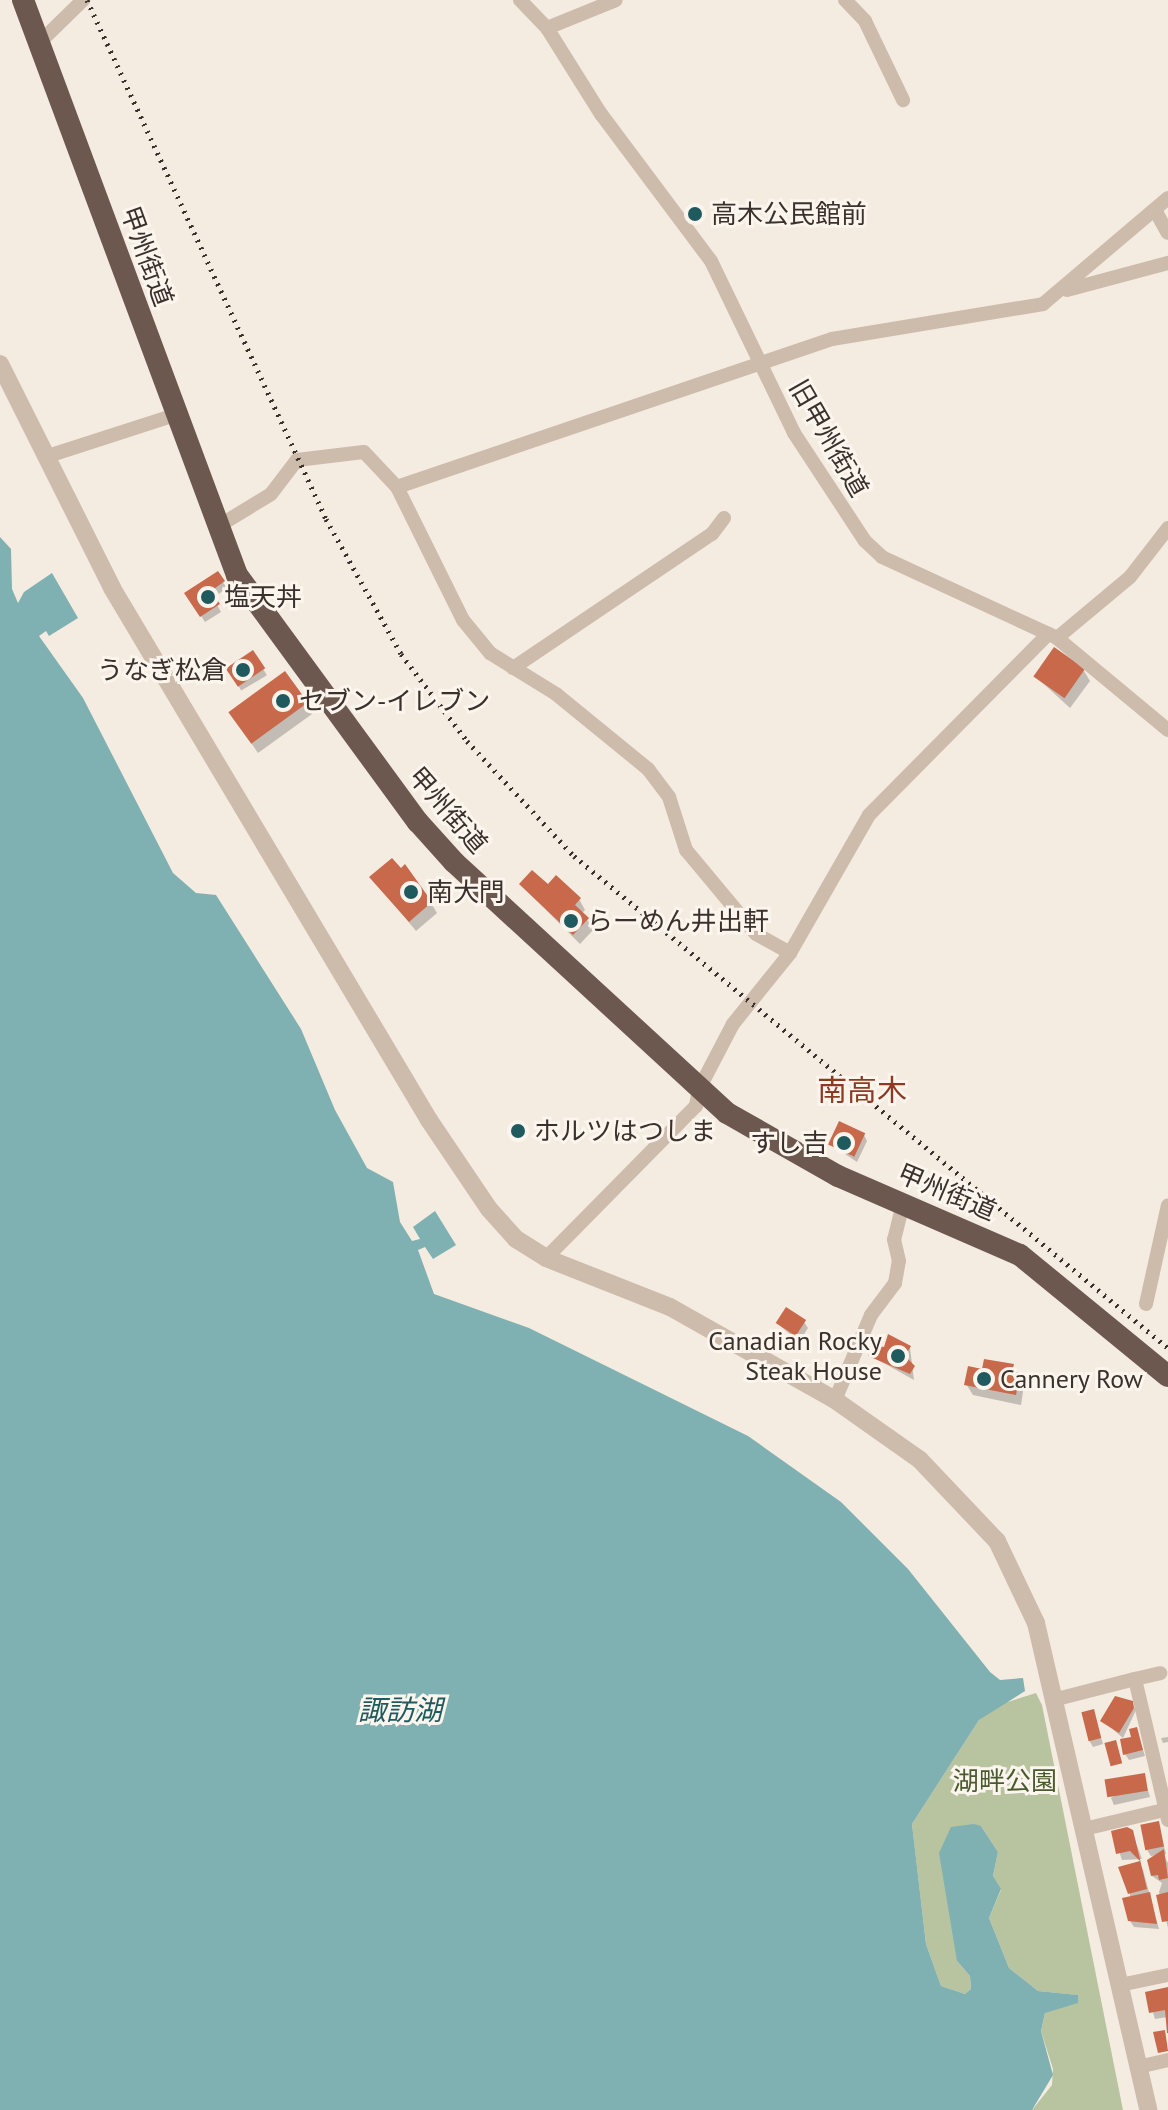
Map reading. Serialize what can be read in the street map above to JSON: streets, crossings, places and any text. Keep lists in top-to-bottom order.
{
  "streets": {
    "highway": ["甲州街道"],
    "street": ["旧甲州街道"]
  },
  "districts": ["南高木"],
  "water": ["諏訪湖"],
  "parks": ["湖畔公園"],
  "places": [
    "高木公民館前",
    "塩天丼",
    "うなぎ松倉",
    "セブン-イレブン",
    "南大門",
    "らーめん井出軒",
    "ホルツはつしま",
    "すし吉",
    "Canadian Rocky Steak House",
    "Cannery Row"
  ]
}
